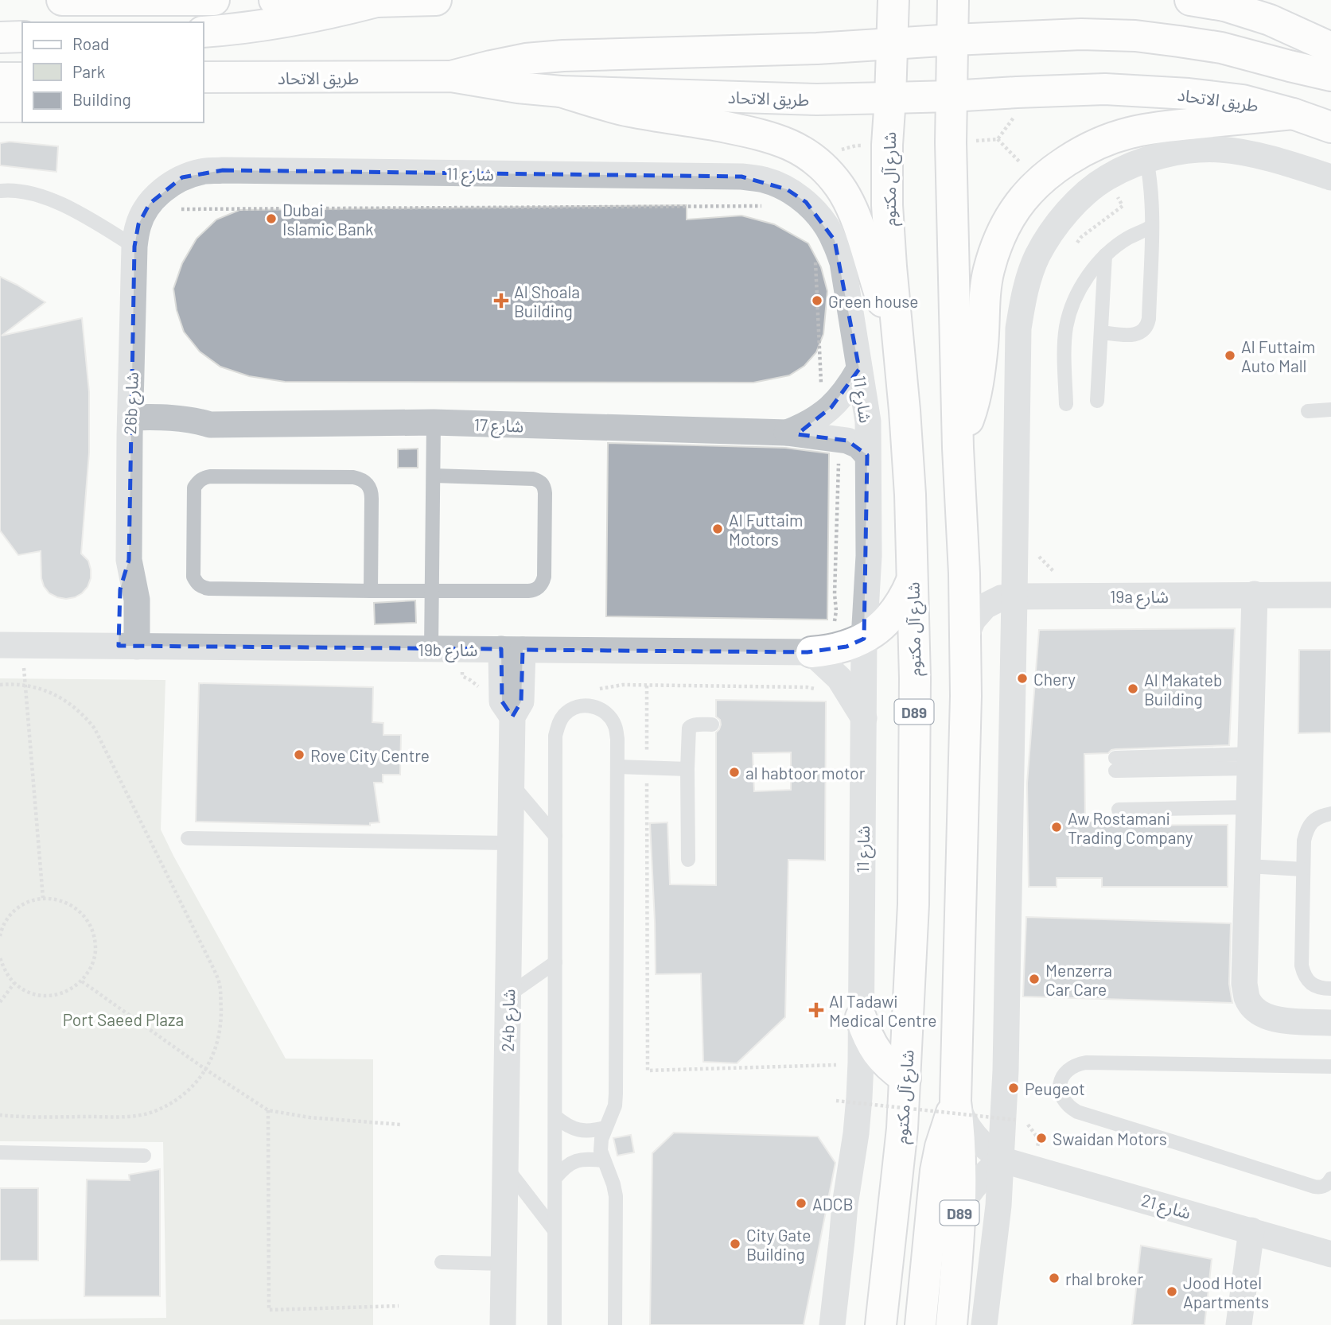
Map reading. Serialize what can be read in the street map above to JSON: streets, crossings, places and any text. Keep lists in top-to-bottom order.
{
  "streets": {
    "main road": ["طريق الاتحاد", "شارع آل مكتوم", "D89"],
    "street": [
      "شارع 11",
      "26b شارع",
      "شارع 17",
      "19a شارع",
      "19b شارع",
      "24b شارع",
      "شارع 21"
    ]
  },
  "crossings": [
    ["طريق الاتحاد", "شارع آل مكتوم"],
    ["طريق الاتحاد", "D89"],
    ["شارع 11", "26b شارع"],
    ["شارع 11", "شارع 17"],
    ["26b شارع", "شارع 17"],
    ["26b شارع", "19b شارع"],
    ["19a شارع", "D89"],
    ["19b شارع", "24b شارع"],
    ["D89", "شارع 21"]
  ],
  "parks": ["Port Saeed Plaza"],
  "places": {
    "other": [
      "Dubai Islamic Bank",
      "Green house",
      "Al Futtaim Auto Mall",
      "Al Futtaim Motors",
      "Chery",
      "Al Makateb Building",
      "Rove City Centre",
      "al habtoor motor",
      "Aw Rostamani Trading Company",
      "Menzerra Car Care",
      "Peugeot",
      "Swaidan Motors",
      "ADCB",
      "City Gate Building",
      "rhal broker",
      "Jood Hotel Apartments"
    ],
    "health": ["Al Shoala Building", "Al Tadawi Medical Centre"]
  },
  "legend": ["Road", "Park", "Building"]
}
